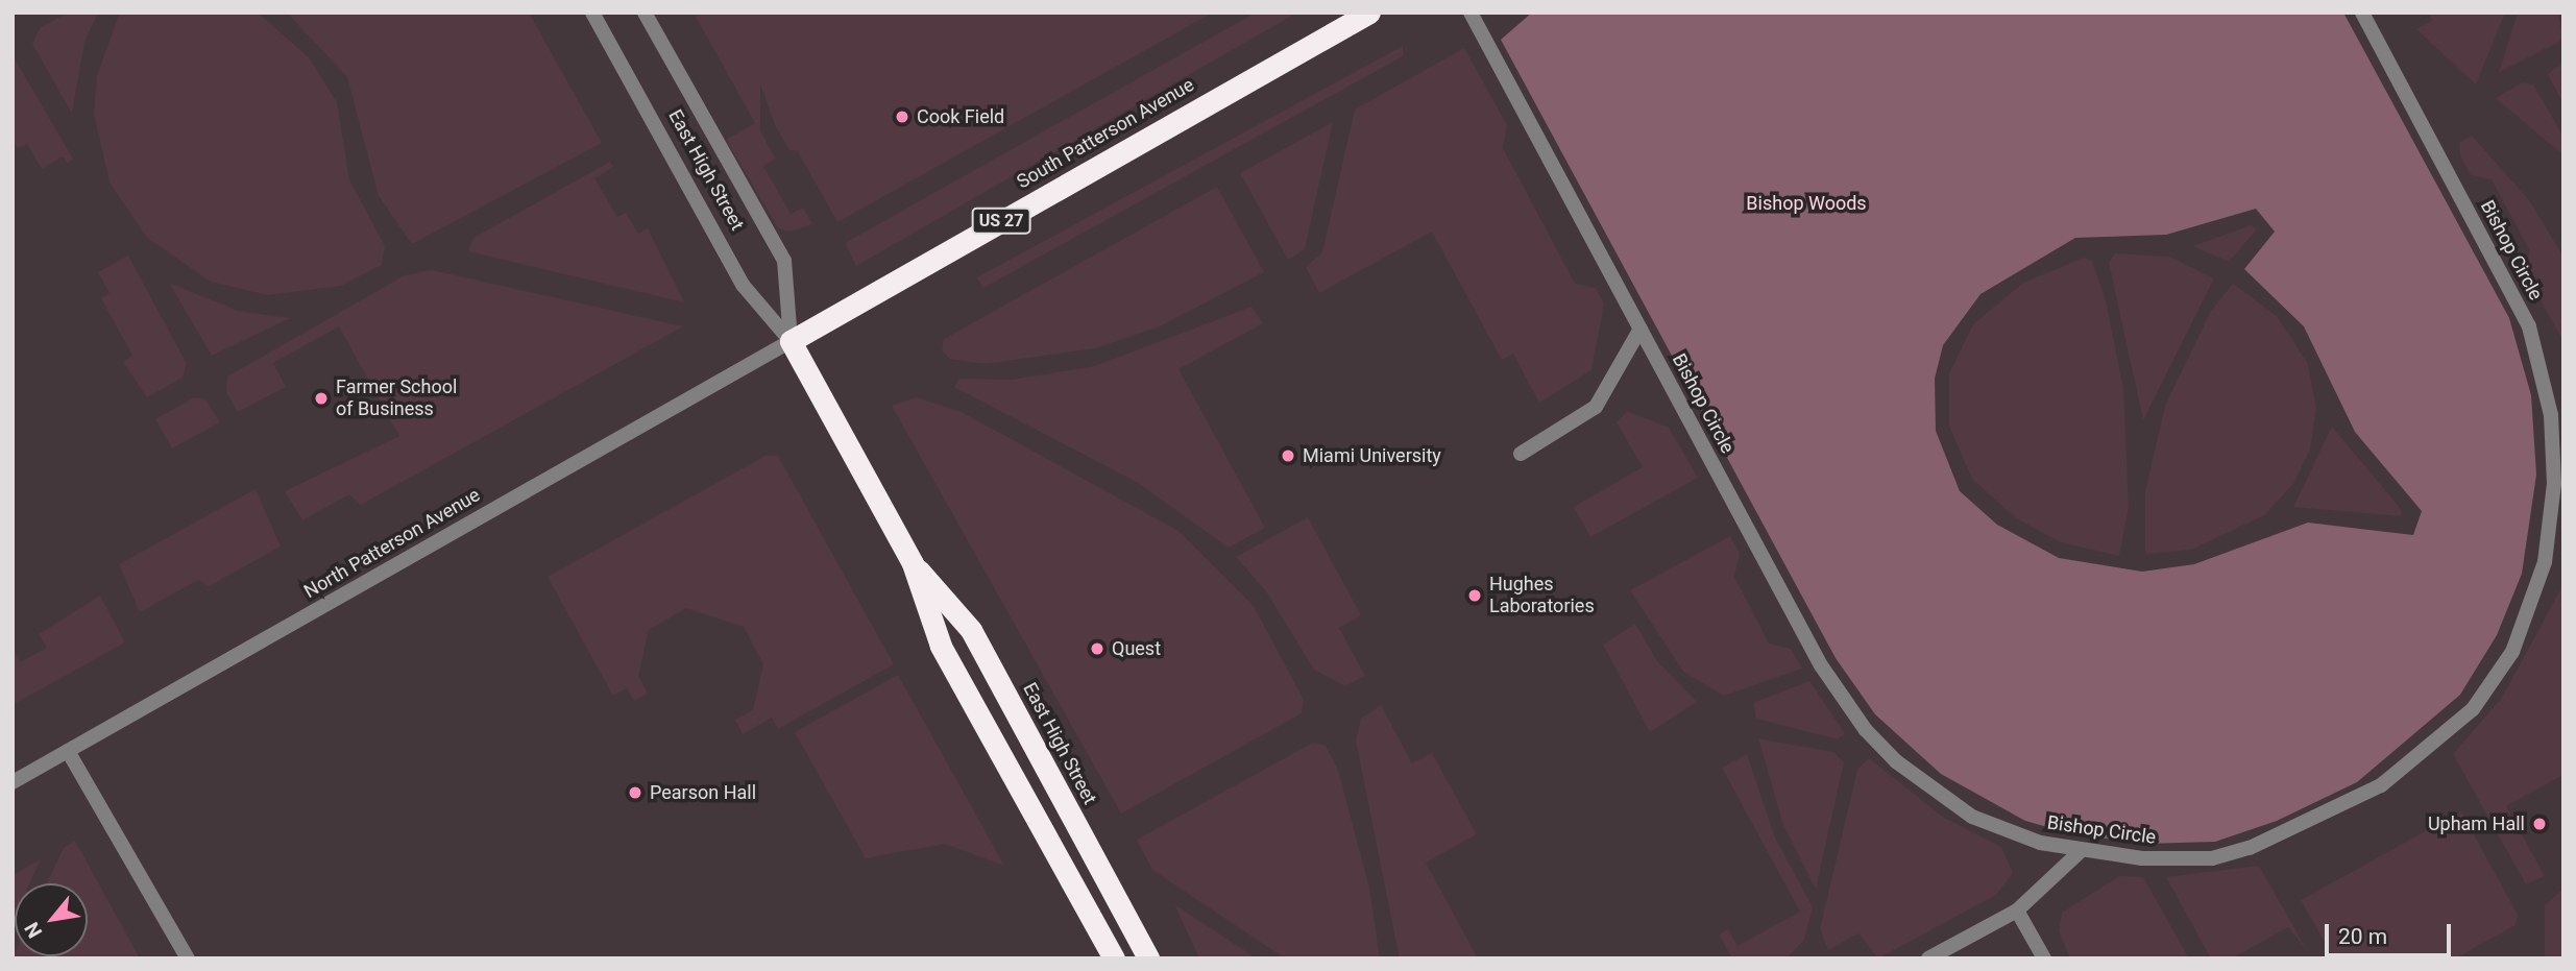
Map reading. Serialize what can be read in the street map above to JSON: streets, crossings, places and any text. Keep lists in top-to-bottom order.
{
  "streets": {
    "highway": ["South Patterson Avenue", "East High Street", "US 27"],
    "street": ["Bishop Circle", "North Patterson Avenue"]
  },
  "crossings": [
    ["South Patterson Avenue", "East High Street"],
    ["South Patterson Avenue", "North Patterson Avenue"],
    ["East High Street", "North Patterson Avenue"]
  ],
  "parks": ["Bishop Woods"],
  "places": [
    "Cook Field",
    "Farmer School of Business",
    "Miami University",
    "Hughes Laboratories",
    "Quest",
    "Pearson Hall",
    "Upham Hall"
  ],
  "scale_bar": "20 m",
  "north": "bottom left"
}
